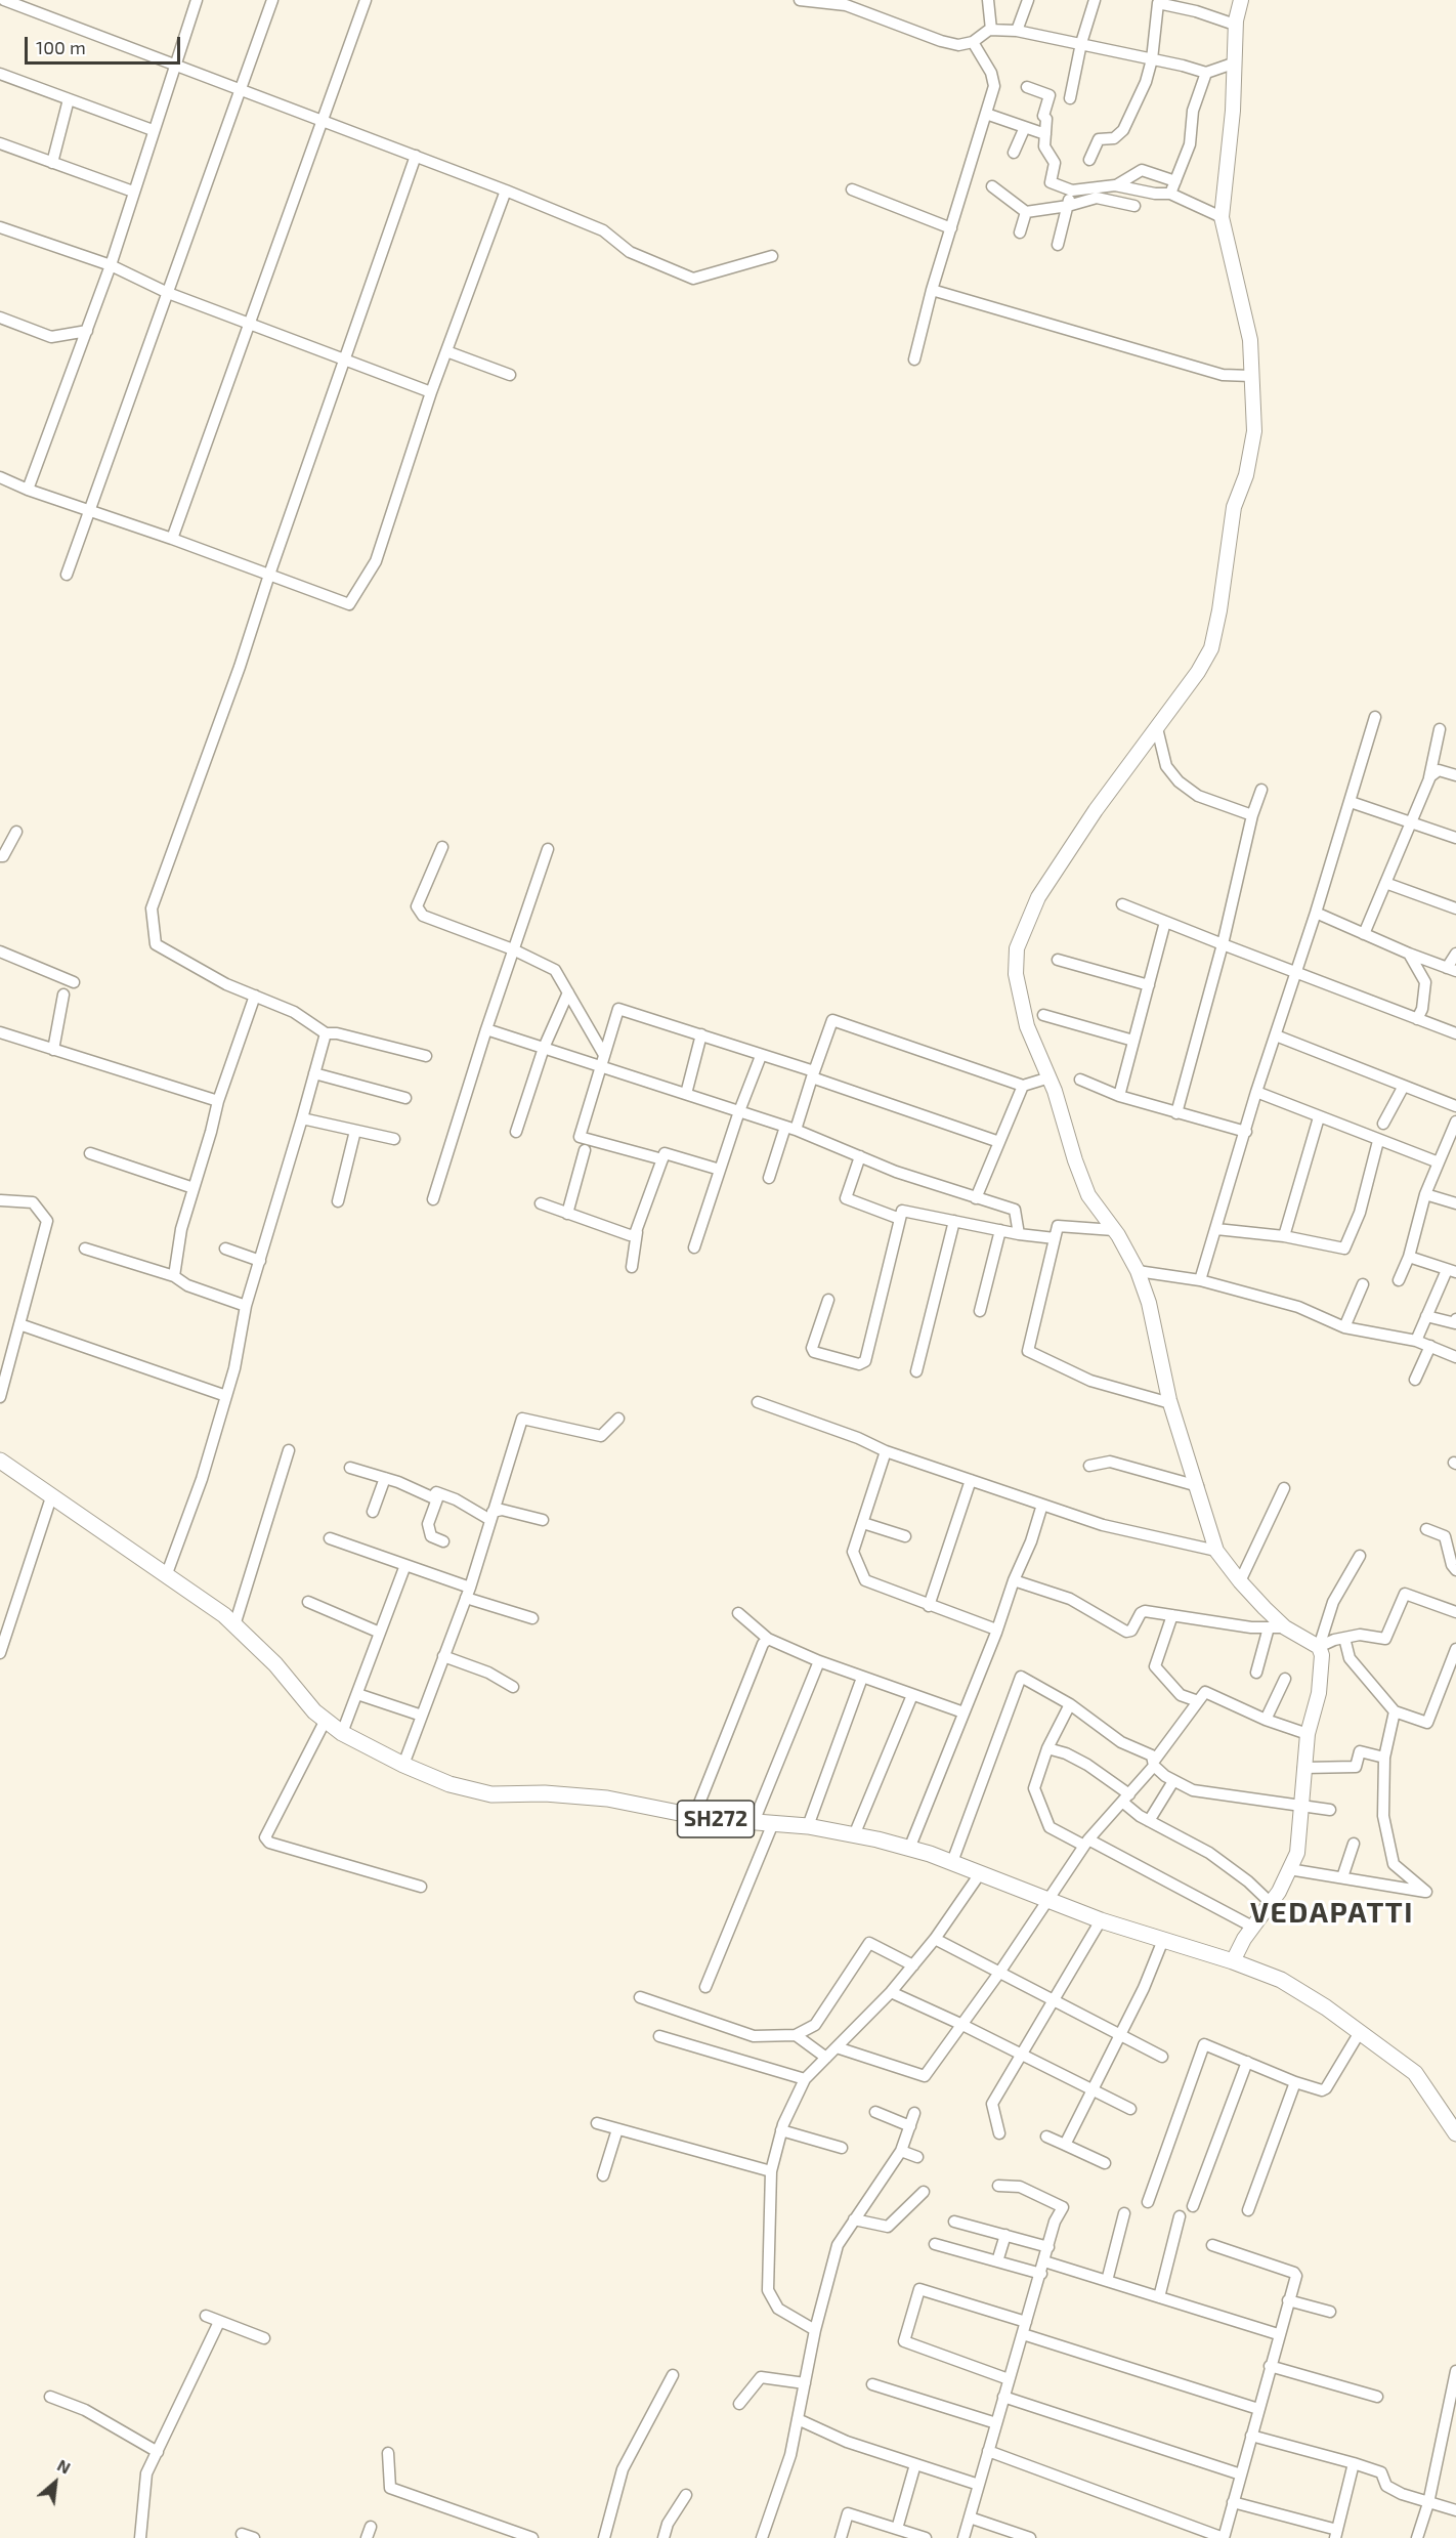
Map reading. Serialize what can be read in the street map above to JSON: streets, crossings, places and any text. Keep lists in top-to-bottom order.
{
  "streets": {
    "main road": ["SH272"]
  },
  "districts": ["VEDAPATTI"],
  "scale_bar": "100 m",
  "north": "top right"
}
